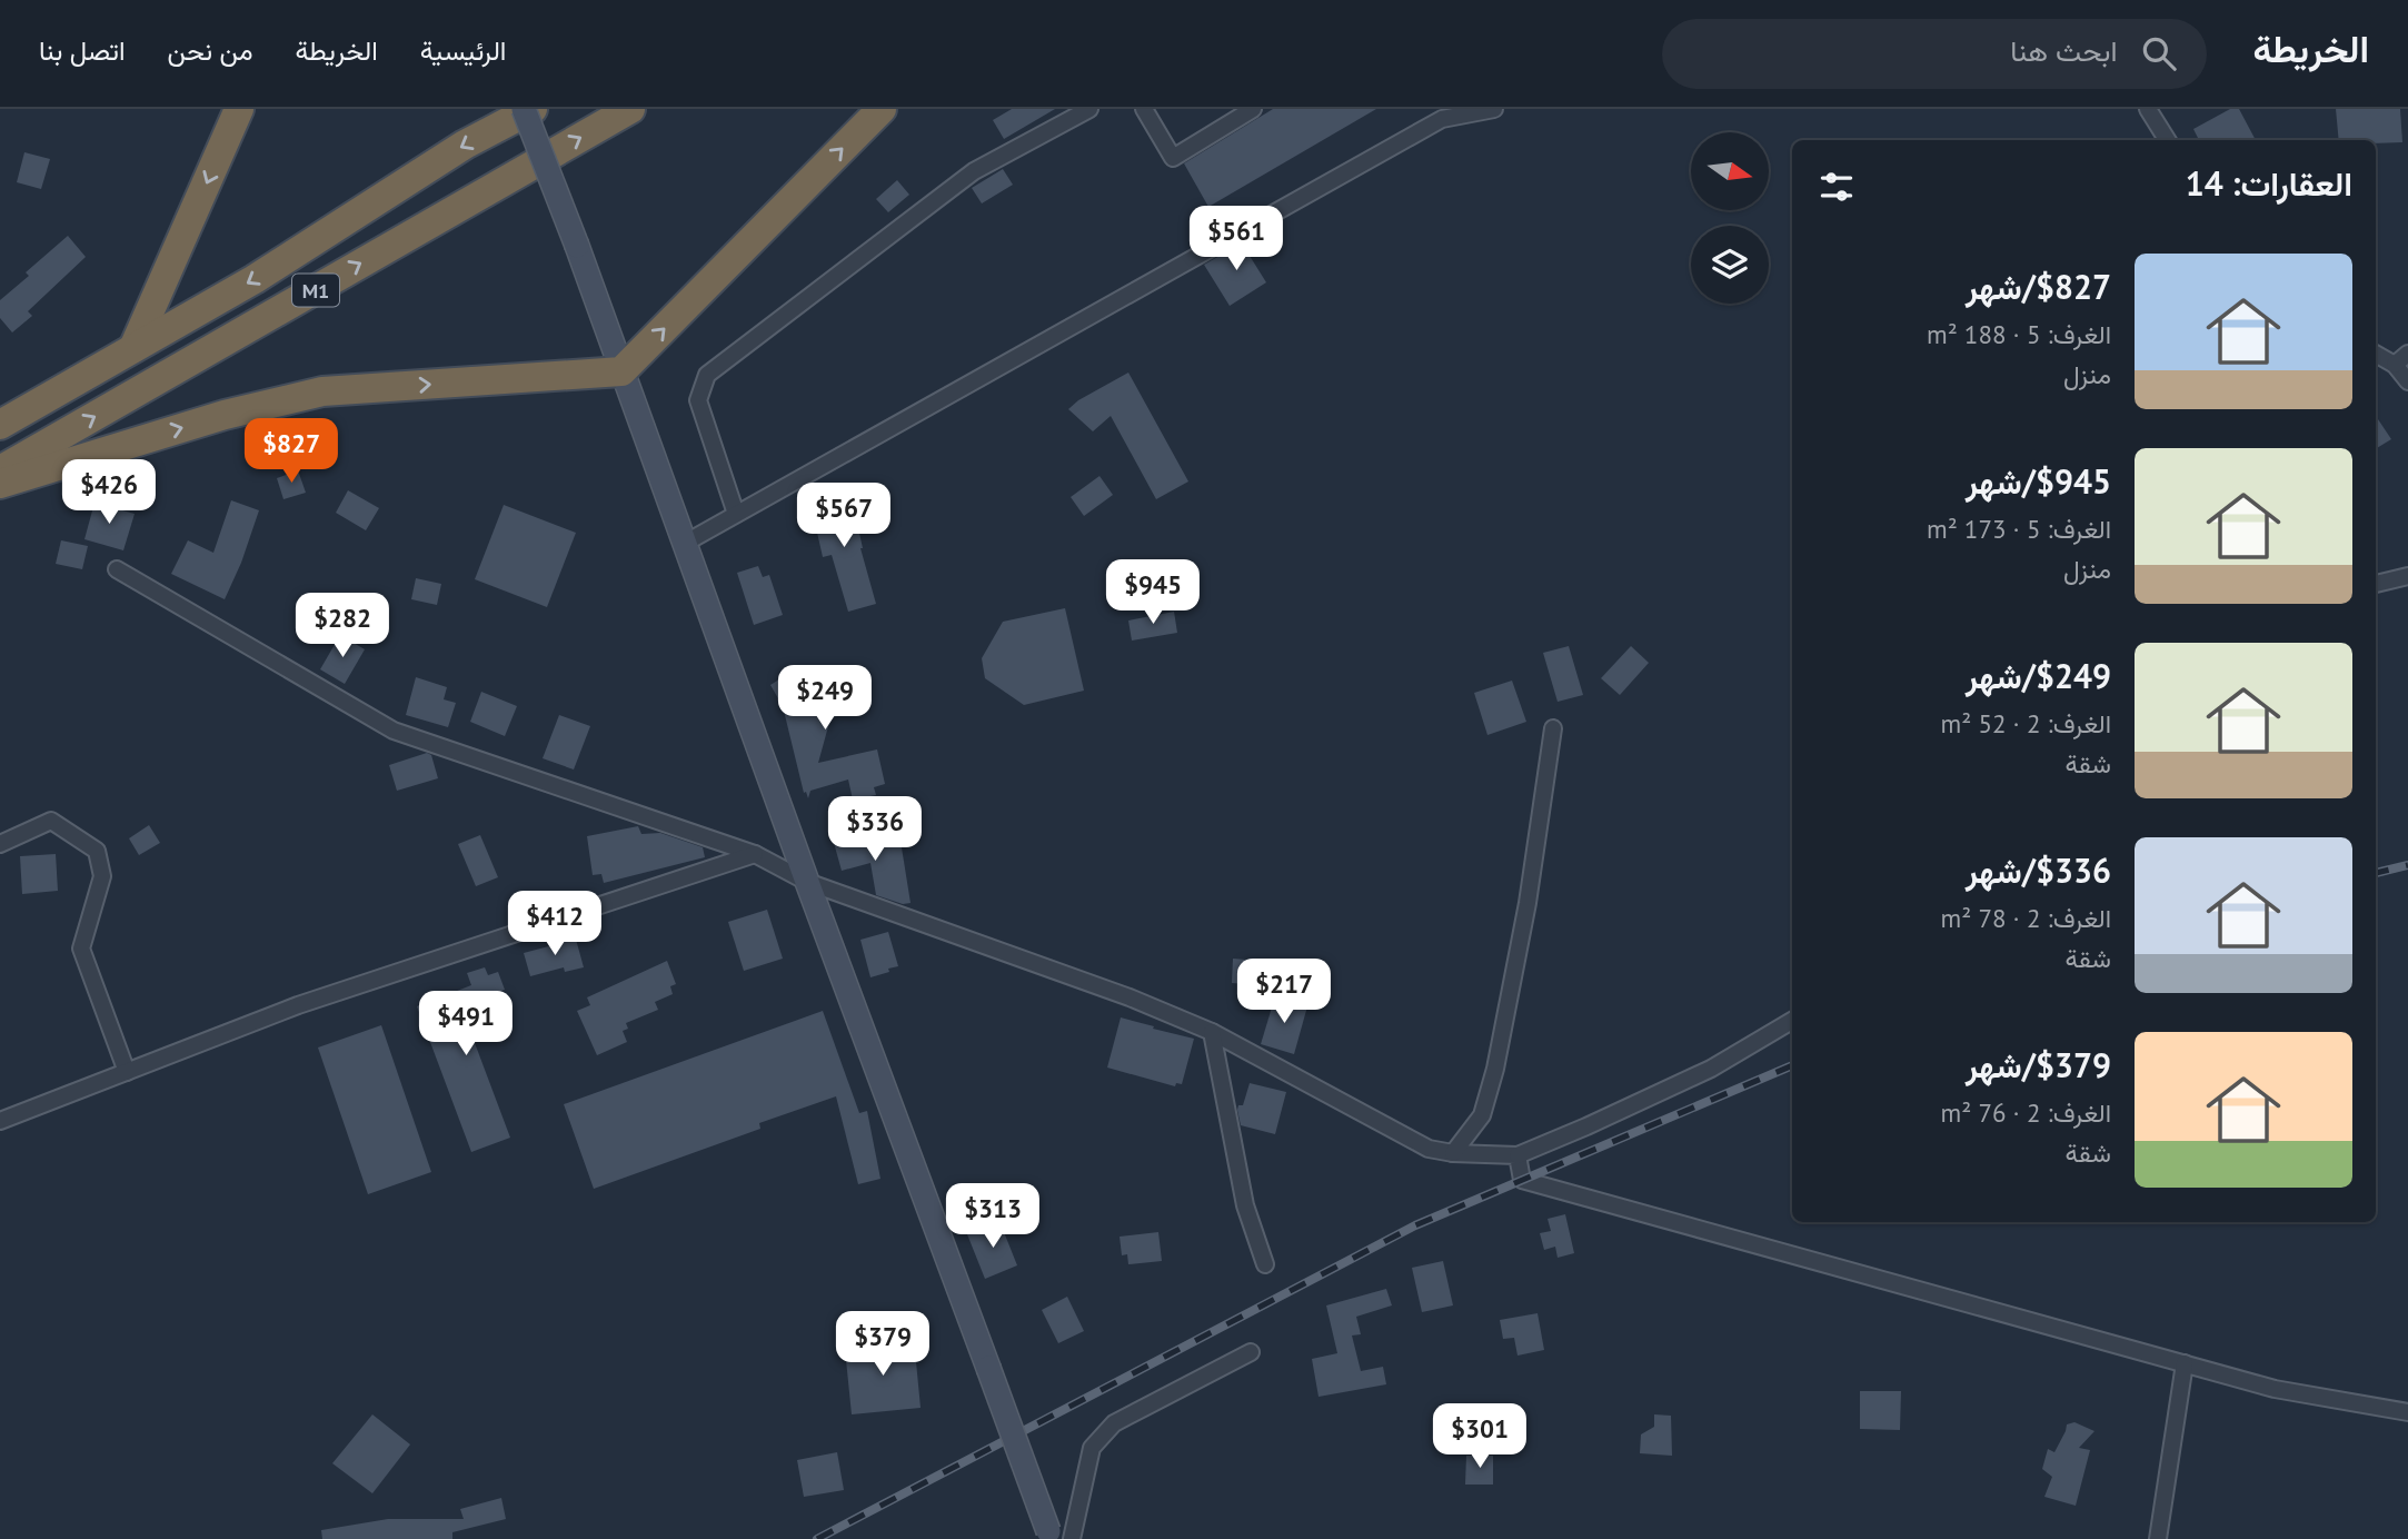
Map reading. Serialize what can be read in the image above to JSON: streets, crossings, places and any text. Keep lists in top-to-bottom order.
{
  "streets": {
    "highway": ["M1"]
  },
  "north": "right",
  "page": {
    "header": "الخريطة",
    "search": "ابحث هنا",
    "nav": [
      "الرئيسية",
      "الخريطة",
      "من نحن",
      "اتصل بنا"
    ],
    "heading": "العقارات: 14",
    "price": [
      "$561",
      "$827",
      "$426",
      "$567",
      "$945",
      "$282",
      "$249",
      "$336",
      "$412",
      "$217",
      "$491",
      "$313",
      "$379",
      "$301"
    ],
    "list": [
      {
        "name": "$827/شهر",
        "note": "الغرف: 5 · 188 m² · منزل"
      },
      {
        "name": "$945/شهر",
        "note": "الغرف: 5 · 173 m² · منزل"
      },
      {
        "name": "$249/شهر",
        "note": "الغرف: 2 · 52 m² · شقة"
      },
      {
        "name": "$336/شهر",
        "note": "الغرف: 2 · 78 m² · شقة"
      },
      {
        "name": "$379/شهر",
        "note": "الغرف: 2 · 76 m² · شقة"
      }
    ]
  }
}
